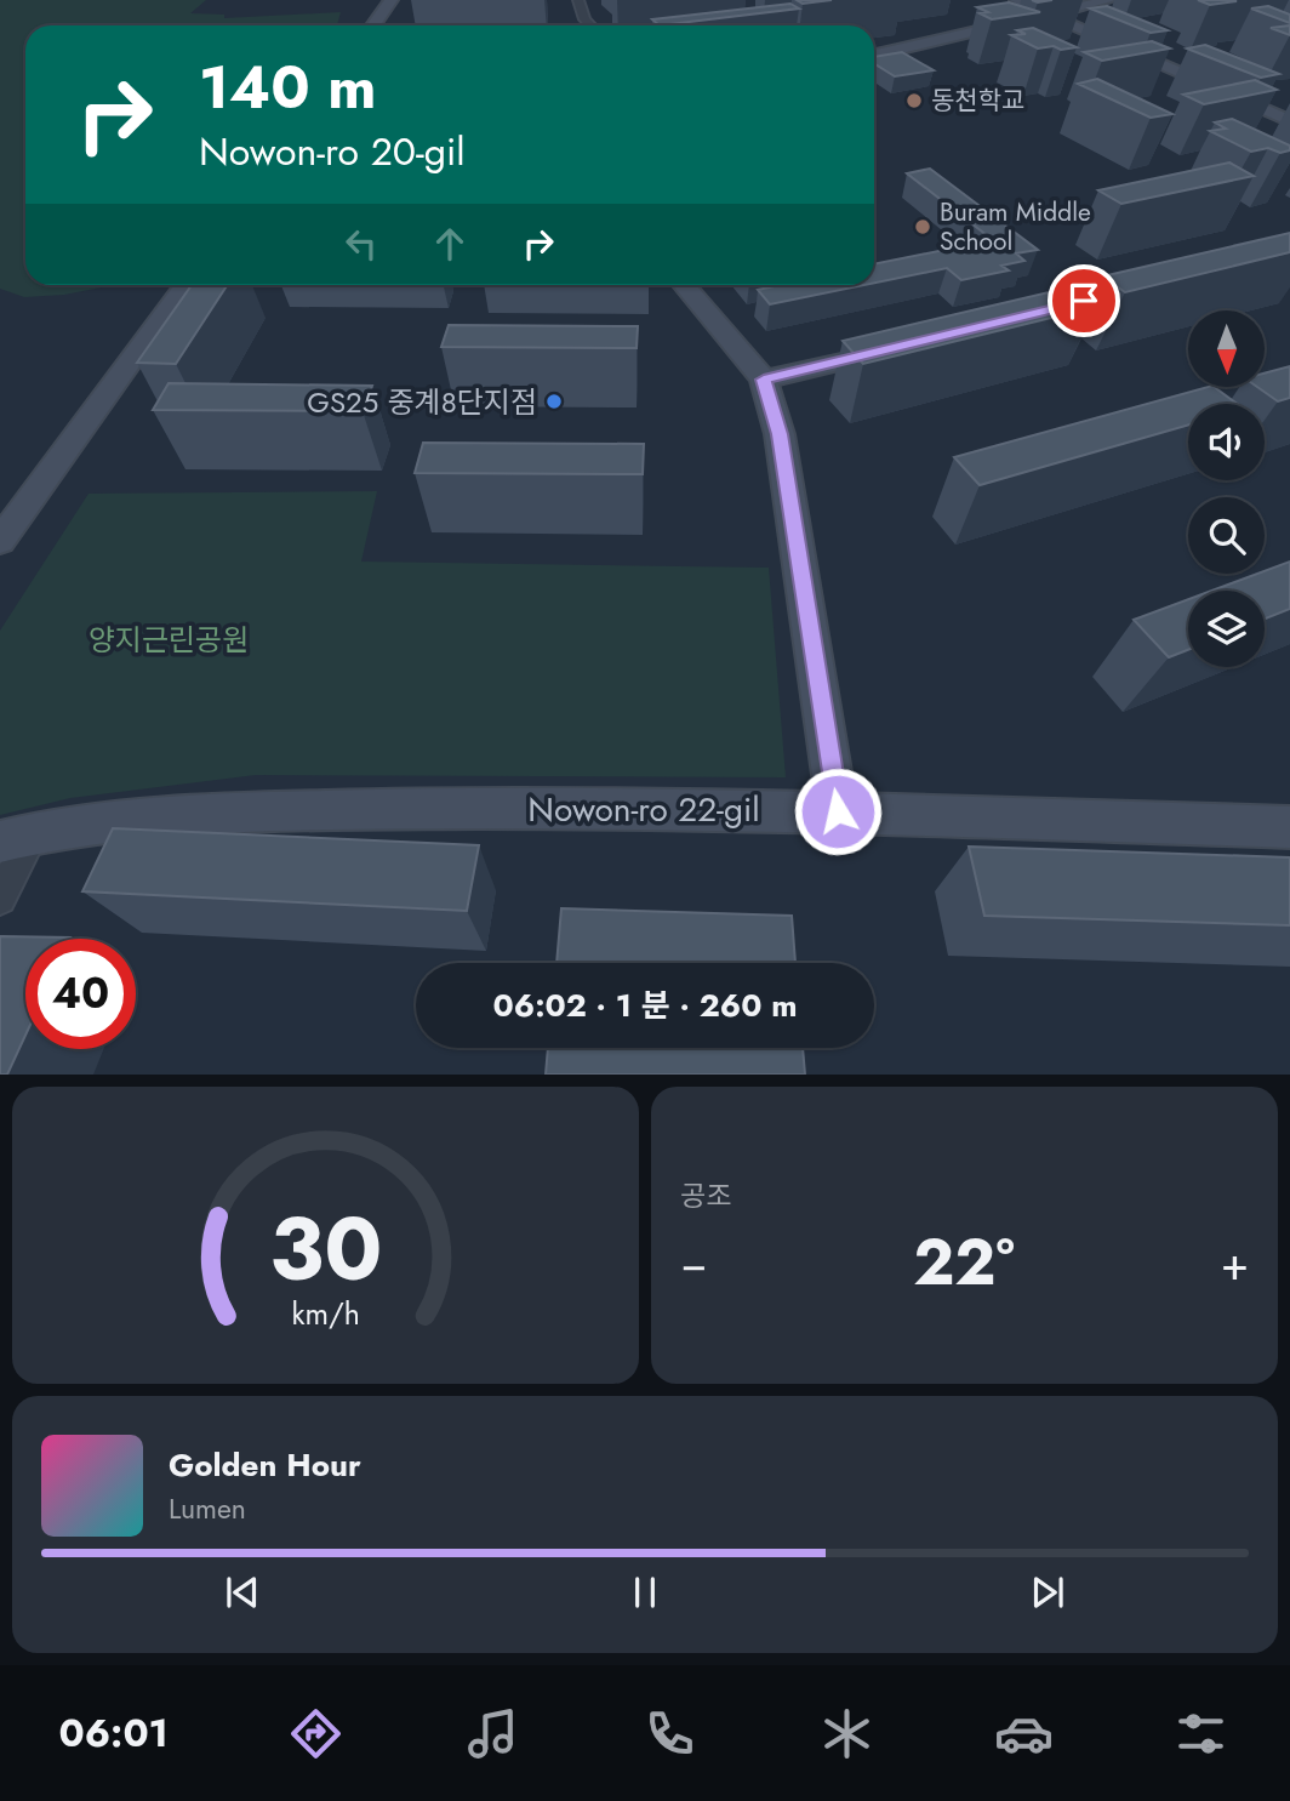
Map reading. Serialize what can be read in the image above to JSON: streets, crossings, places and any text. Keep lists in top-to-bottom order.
{
  "streets": {
    "street": ["Nowon-ro 22-gil"]
  },
  "parks": ["양지근린공원"],
  "places": ["동천학교", "Buram Middle School", "GS25 중계8단지점"],
  "north": "bottom",
  "page": {
    "turn": ["140 m", "Nowon-ro 20-gil"],
    "limit": "40",
    "trip": "06:02 · 1 분 · 260 m",
    "tile": "공조",
    "heat": ["−", "22°", "+"],
    "song": ["Golden Hour", "Lumen"],
    "tabs": "06:01",
    "gauge": ["30", "km/h"]
  }
}
